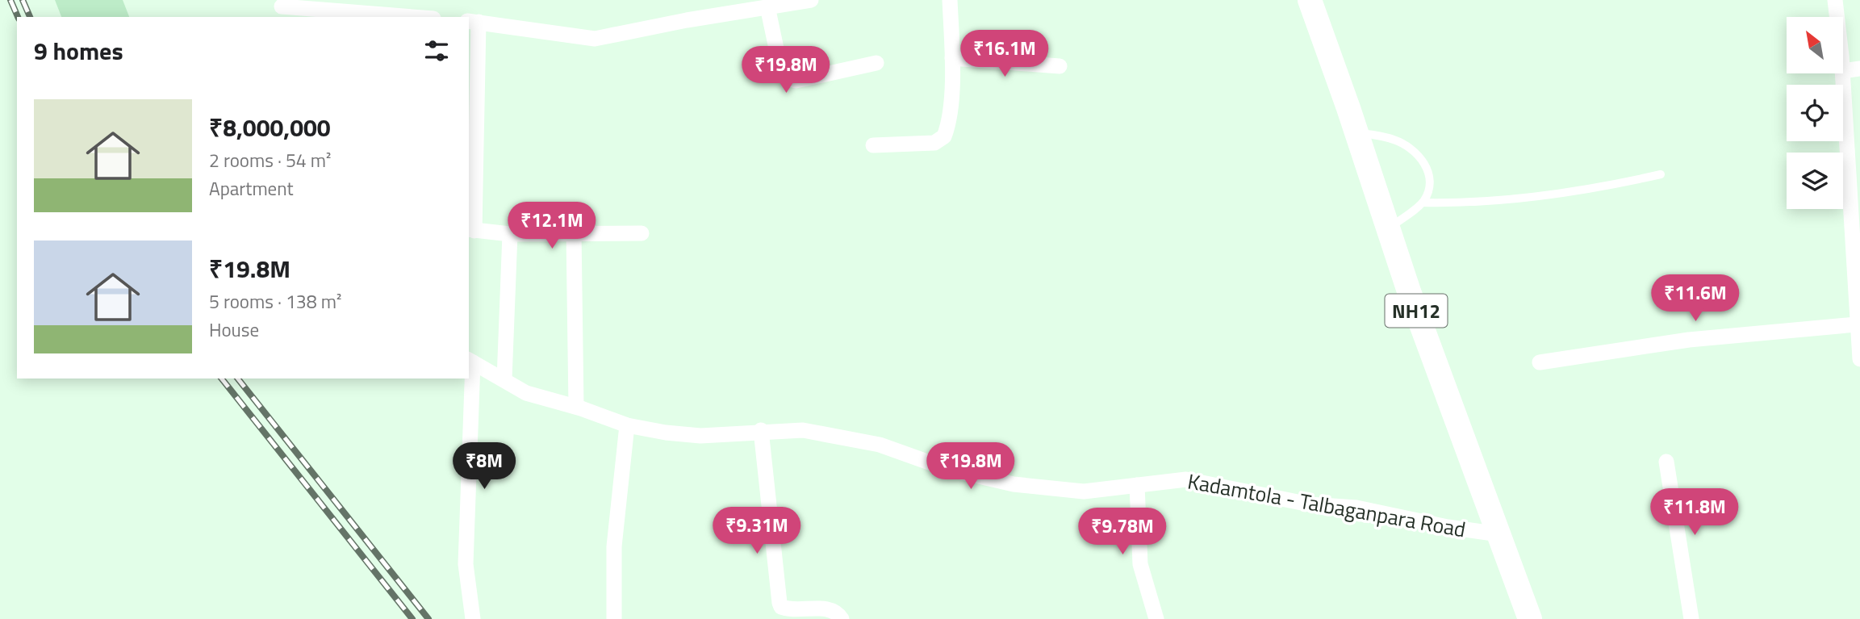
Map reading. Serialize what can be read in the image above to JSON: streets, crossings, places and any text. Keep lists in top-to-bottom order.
{
  "streets": {
    "main road": ["NH12"],
    "street": ["Kadamtola - Talbaganpara Road"]
  },
  "crossings": [
    ["NH12", "Kadamtola - Talbaganpara Road"]
  ],
  "north": "top left",
  "page": {
    "heading": "9 homes",
    "price": [
      "₹16.1M",
      "₹19.8M",
      "₹12.1M",
      "₹11.6M",
      "₹8M",
      "₹19.8M",
      "₹11.8M",
      "₹9.31M",
      "₹9.78M"
    ],
    "list": [
      {
        "name": "₹8,000,000",
        "note": "2 rooms · 54 m² · Apartment"
      },
      {
        "name": "₹19.8M",
        "note": "5 rooms · 138 m² · House"
      }
    ]
  }
}
